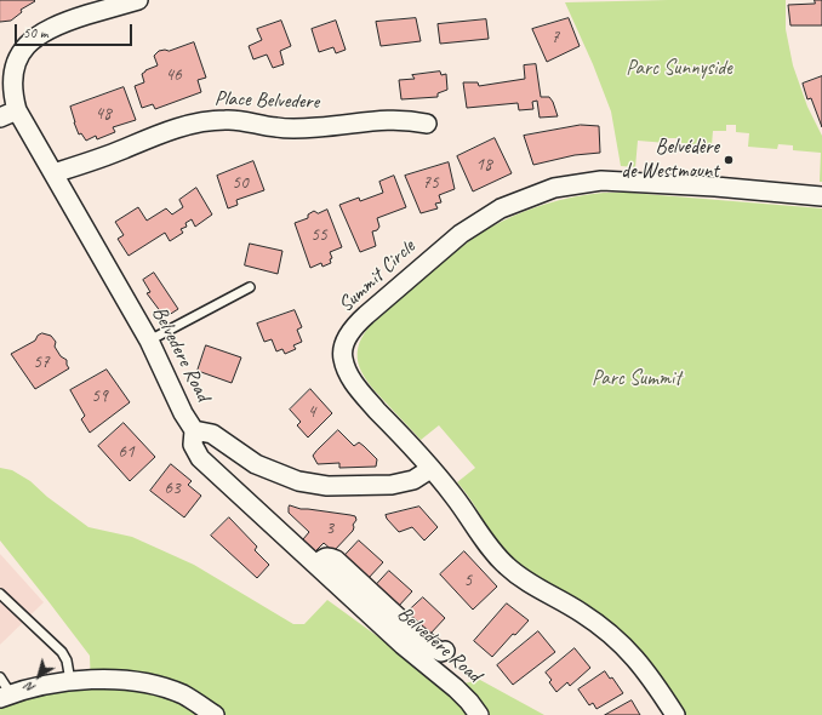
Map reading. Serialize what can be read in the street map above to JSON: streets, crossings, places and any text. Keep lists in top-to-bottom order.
{
  "streets": {
    "street": ["Place Belvedere", "Summit Circle", "Belvedere Road"]
  },
  "crossings": [
    ["Place Belvedere", "Belvedere Road"]
  ],
  "parks": ["Parc Sunnyside", "Parc Summit"],
  "places": ["Belvédère de Westmount"],
  "house_numbers": [
    "7",
    "46",
    "48",
    "18",
    "50",
    "75",
    "55",
    "57",
    "59",
    "4",
    "61",
    "63",
    "3",
    "5"
  ],
  "scale_bar": "50 m",
  "north": "bottom left"
}
